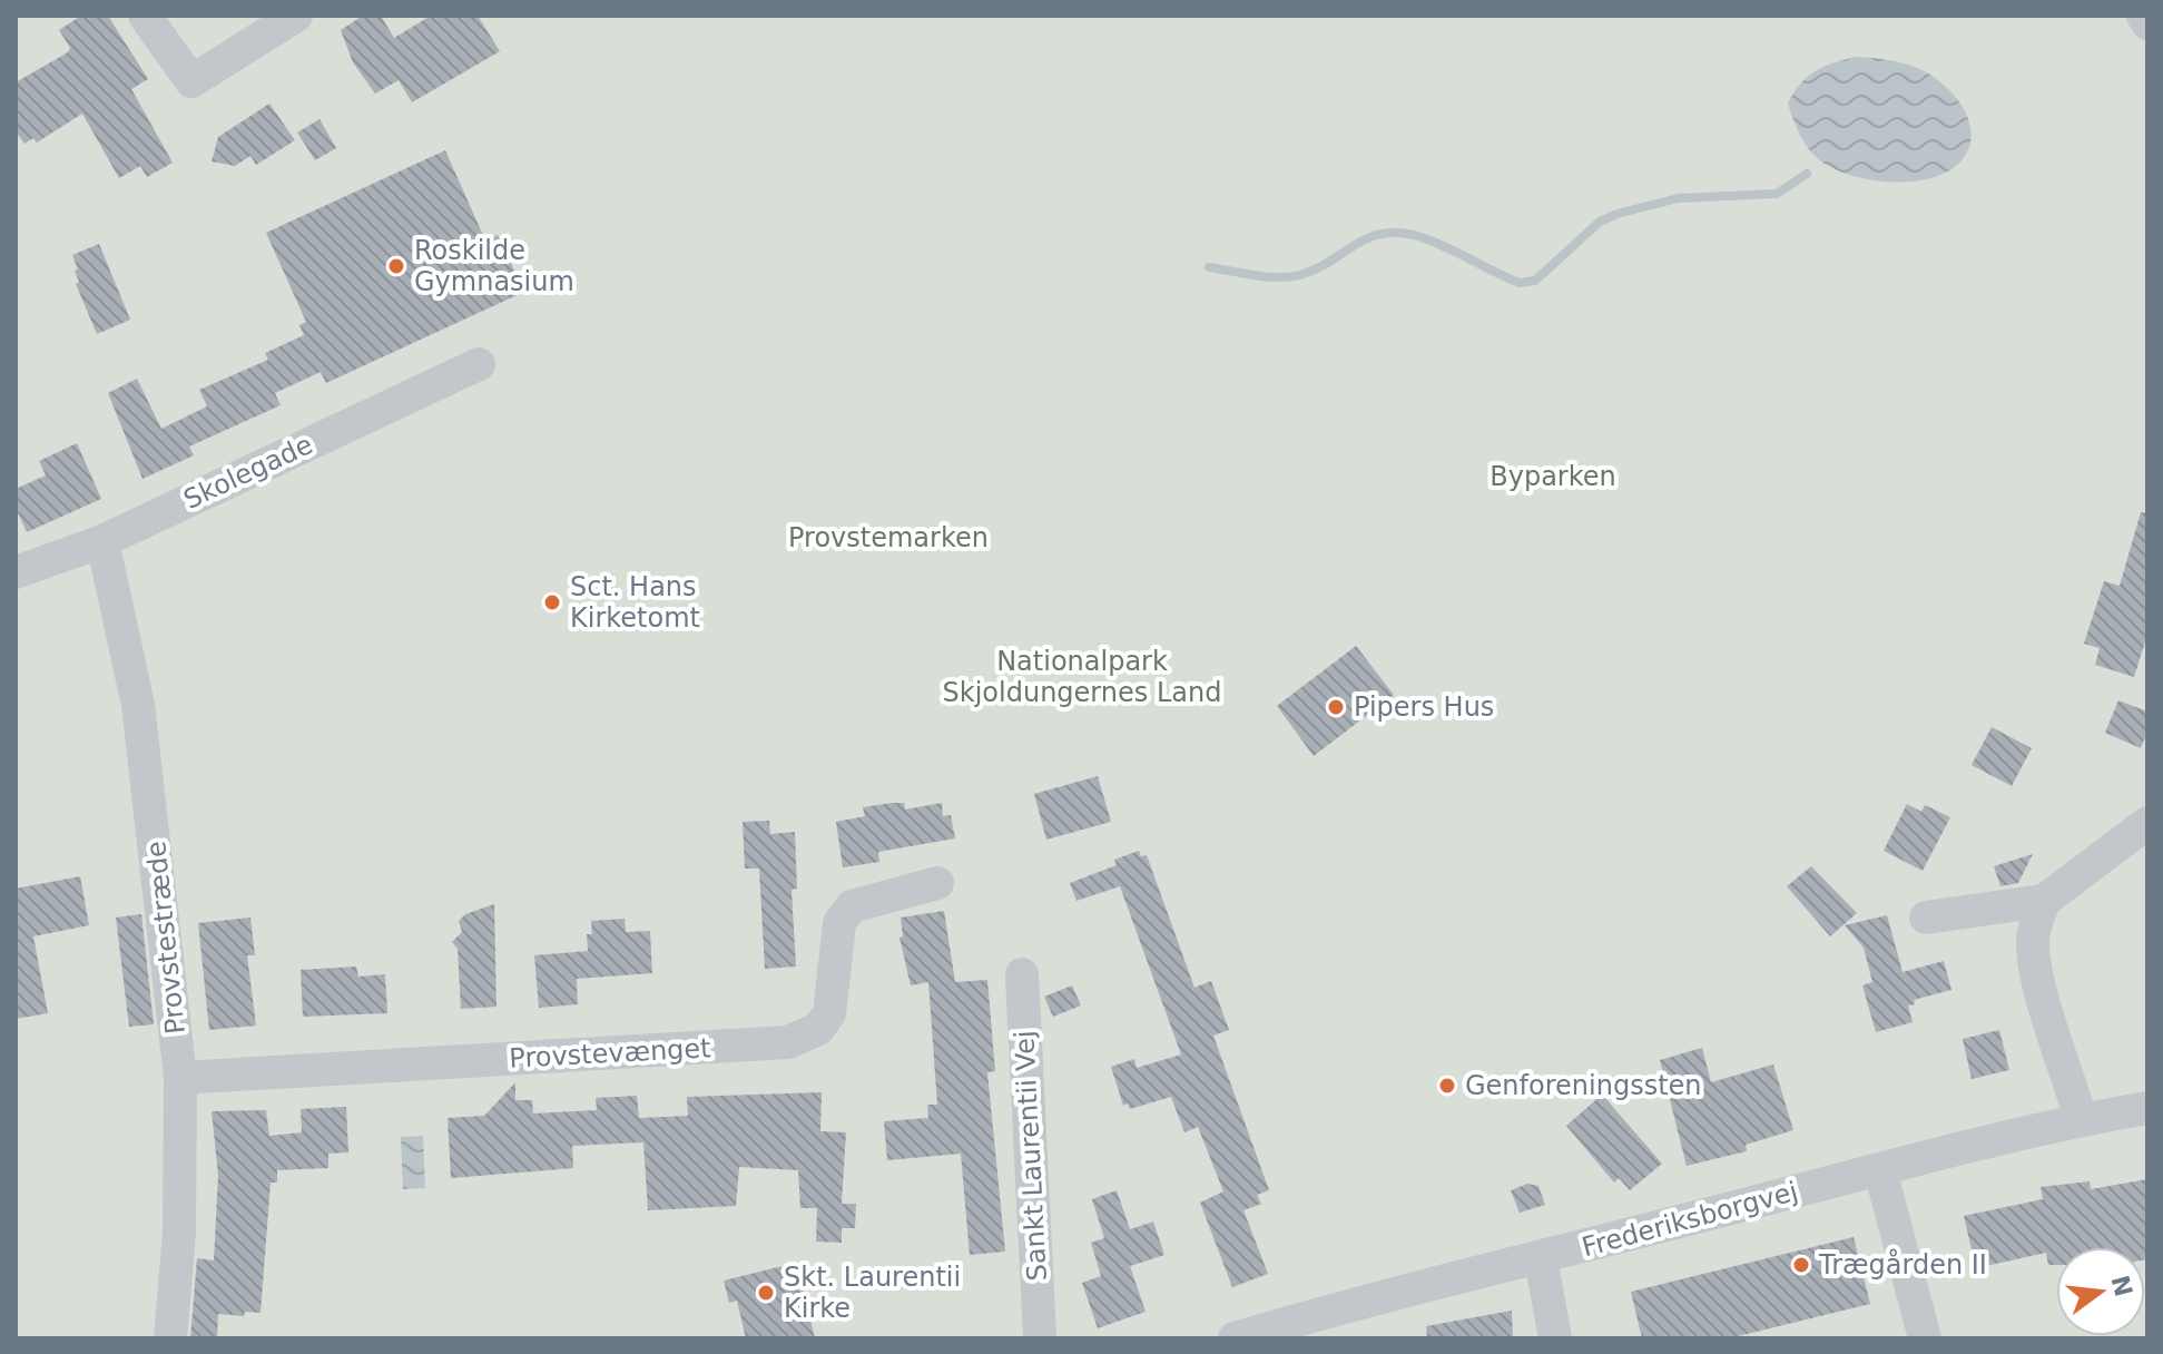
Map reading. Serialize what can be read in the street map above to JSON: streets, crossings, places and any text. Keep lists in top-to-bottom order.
{
  "streets": {
    "street": [
      "Skolegade",
      "Provstestræde",
      "Provstevænget",
      "Sankt Laurentii Vej",
      "Frederiksborgvej"
    ]
  },
  "crossings": [
    ["Skolegade", "Provstestræde"],
    ["Provstestræde", "Provstevænget"]
  ],
  "parks": ["Byparken", "Provstemarken", "Nationalpark Skjoldungernes Land"],
  "places": [
    "Roskilde Gymnasium",
    "Sct. Hans Kirketomt",
    "Pipers Hus",
    "Genforeningssten",
    "Trægården II",
    "Skt. Laurentii Kirke"
  ],
  "north": "right"
}
